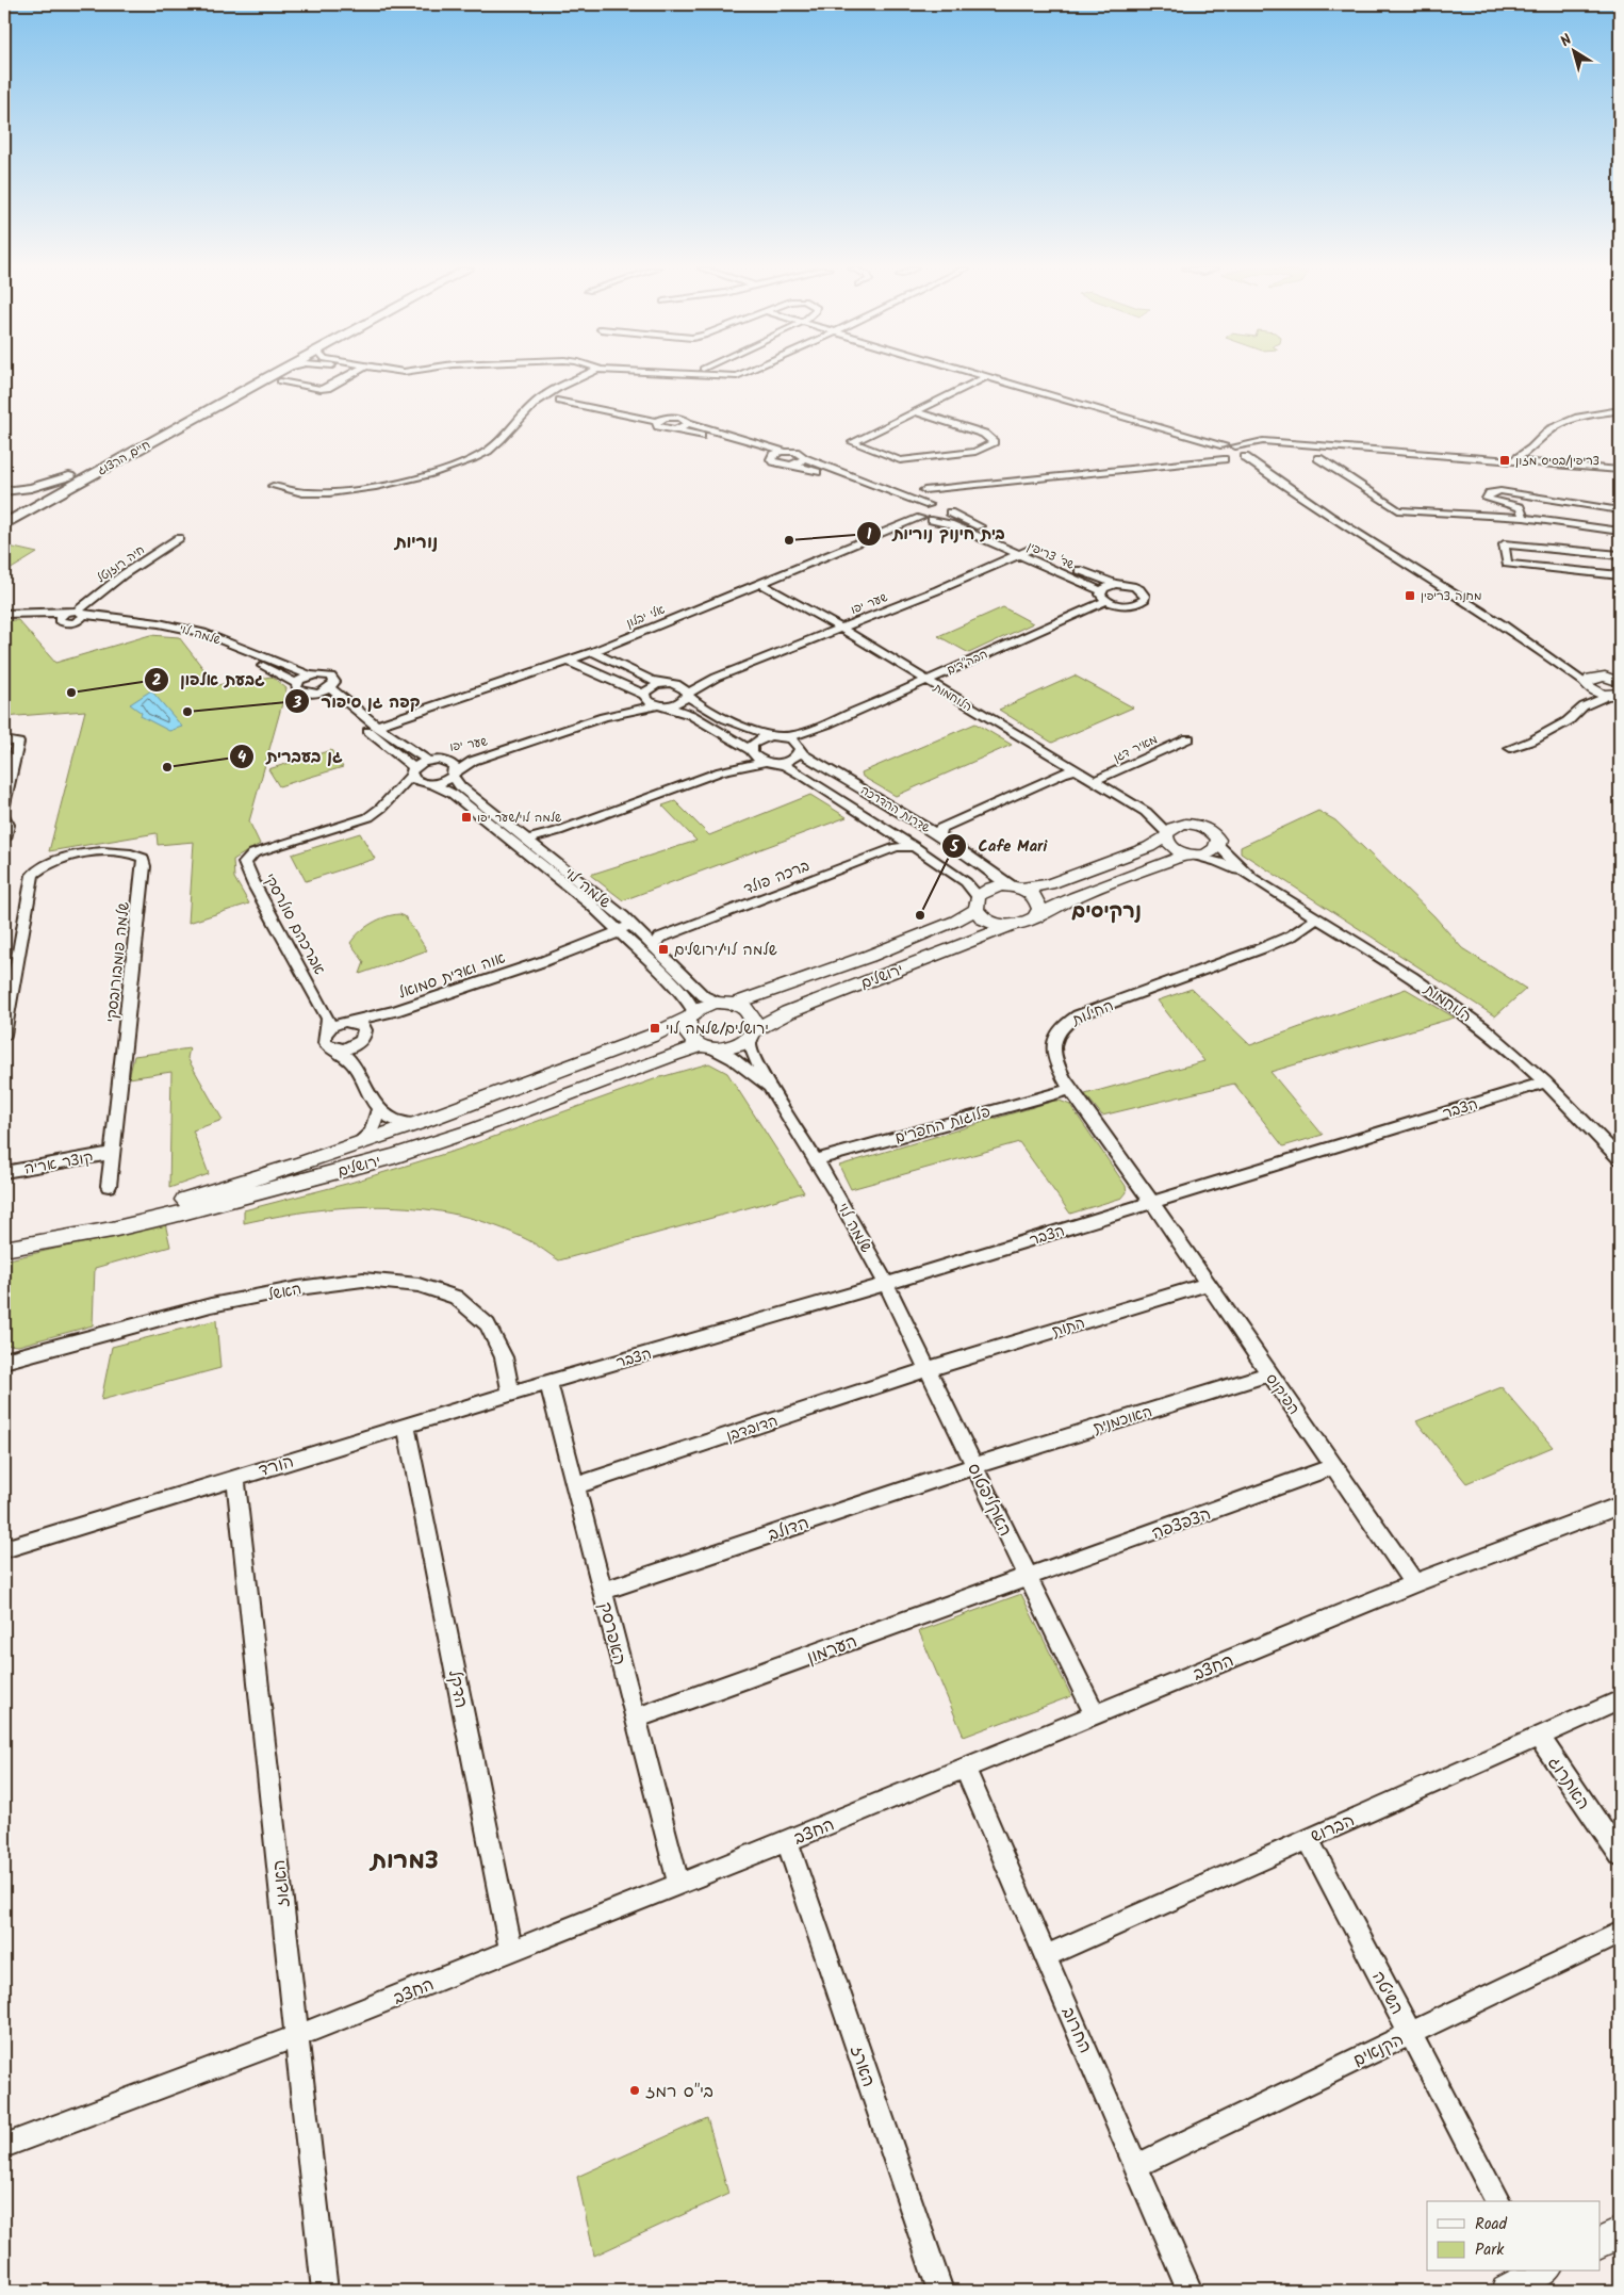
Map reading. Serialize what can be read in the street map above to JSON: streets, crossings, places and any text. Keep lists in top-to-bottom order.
{
  "streets": {
    "main road": ["חיים הרצוג"],
    "street": [
      "שד' צריפין",
      "חיה רוזנטל",
      "שער יפו",
      "אלי יבלון",
      "שלמה לוי",
      "הבה\"דים",
      "הלוחמות",
      "מאיר דגן",
      "שדרות ההדרכה",
      "ברכה פולד",
      "אברכהם סולרסקי",
      "שלמה פומבורובסקי",
      "אוה ואדית סמואל",
      "ירושלים",
      "החילות",
      "הצבר",
      "פלוגות החפרים",
      "קוצר אריה",
      "האשל",
      "התות",
      "הפיקוס",
      "האוכמנית",
      "הדובדבן",
      "הורד",
      "האקליפטוס",
      "הצפצפה",
      "הדולב",
      "האפרסק",
      "הערמון",
      "החצב",
      "הדקל",
      "האתרוג",
      "הברוש",
      "האגוז",
      "השיטה",
      "החרוב",
      "הקנאים",
      "הארז"
    ]
  },
  "crossings": [
    ["שד' צריפין", "שער יפו"],
    ["שד' צריפין", "אלי יבלון"],
    ["שד' צריפין", "הבה\"דים"],
    ["חיה רוזנטל", "שלמה לוי"],
    ["שער יפו", "שלמה לוי"],
    ["שער יפו", "הלוחמות"],
    ["אלי יבלון", "הלוחמות"],
    ["שלמה לוי", "ברכה פולד"],
    ["שלמה לוי", "אברכהם סולרסקי"],
    ["שלמה לוי", "אוה ואדית סמואל"],
    ["שלמה לוי", "ירושלים"],
    ["שלמה לוי", "הצבר"],
    ["שלמה לוי", "פלוגות החפרים"],
    ["שלמה לוי", "האקליפטוס"],
    ["הבה\"דים", "הלוחמות"],
    ["הבה\"דים", "שדרות ההדרכה"],
    ["הלוחמות", "מאיר דגן"],
    ["הלוחמות", "החילות"],
    ["הלוחמות", "הצבר"],
    ["שדרות ההדרכה", "ברכה פולד"],
    ["שדרות ההדרכה", "ירושלים"],
    ["אברכהם סולרסקי", "אוה ואדית סמואל"],
    ["שלמה פומבורובסקי", "קוצר אריה"],
    ["החילות", "הצבר"],
    ["החילות", "פלוגות החפרים"],
    ["החילות", "הפיקוס"],
    ["הצבר", "הפיקוס"],
    ["הצבר", "הורד"],
    ["הצבר", "האקליפטוס"],
    ["הצבר", "האפרסק"],
    ["האשל", "הורד"],
    ["התות", "הפיקוס"],
    ["התות", "הדובדבן"],
    ["התות", "האקליפטוס"],
    ["הפיקוס", "האוכמנית"],
    ["הפיקוס", "הצפצפה"],
    ["הפיקוס", "החצב"],
    ["האוכמנית", "האקליפטוס"],
    ["האוכמנית", "הדולב"],
    ["הדובדבן", "האקליפטוס"],
    ["הדובדבן", "האפרסק"],
    ["הורד", "האפרסק"],
    ["הורד", "הדקל"],
    ["הורד", "האגוז"],
    ["האקליפטוס", "הצפצפה"],
    ["האקליפטוס", "הדולב"],
    ["האקליפטוס", "הערמון"],
    ["האקליפטוס", "החצב"],
    ["הצפצפה", "הערמון"],
    ["הדולב", "האפרסק"],
    ["האפרסק", "הערמון"],
    ["האפרסק", "החצב"],
    ["החצב", "הדקל"],
    ["החצב", "האגוז"],
    ["החצב", "החרוב"],
    ["החצב", "הארז"],
    ["האתרוג", "הברוש"],
    ["הברוש", "השיטה"],
    ["הברוש", "החרוב"],
    ["השיטה", "הקנאים"],
    ["החרוב", "הקנאים"]
  ],
  "districts": ["נוריות", "נרקיסים", "צמרות"],
  "places": {
    "transit": [
      "צריפין/בסיס מזון",
      "מחנה צריפין",
      "שלמה לוי/שער יפו",
      "שלמה לוי/ירושלים",
      "ירושלים/שלמה לוי"
    ],
    "other": [
      "בית חינוך נוריות",
      "גבעת אלפון",
      "קפה גן סיפור",
      "גן בעברית",
      "Cafe Mari",
      "בי\"ס רמז"
    ]
  },
  "legend": ["Road", "Park"],
  "north": "top left"
}
